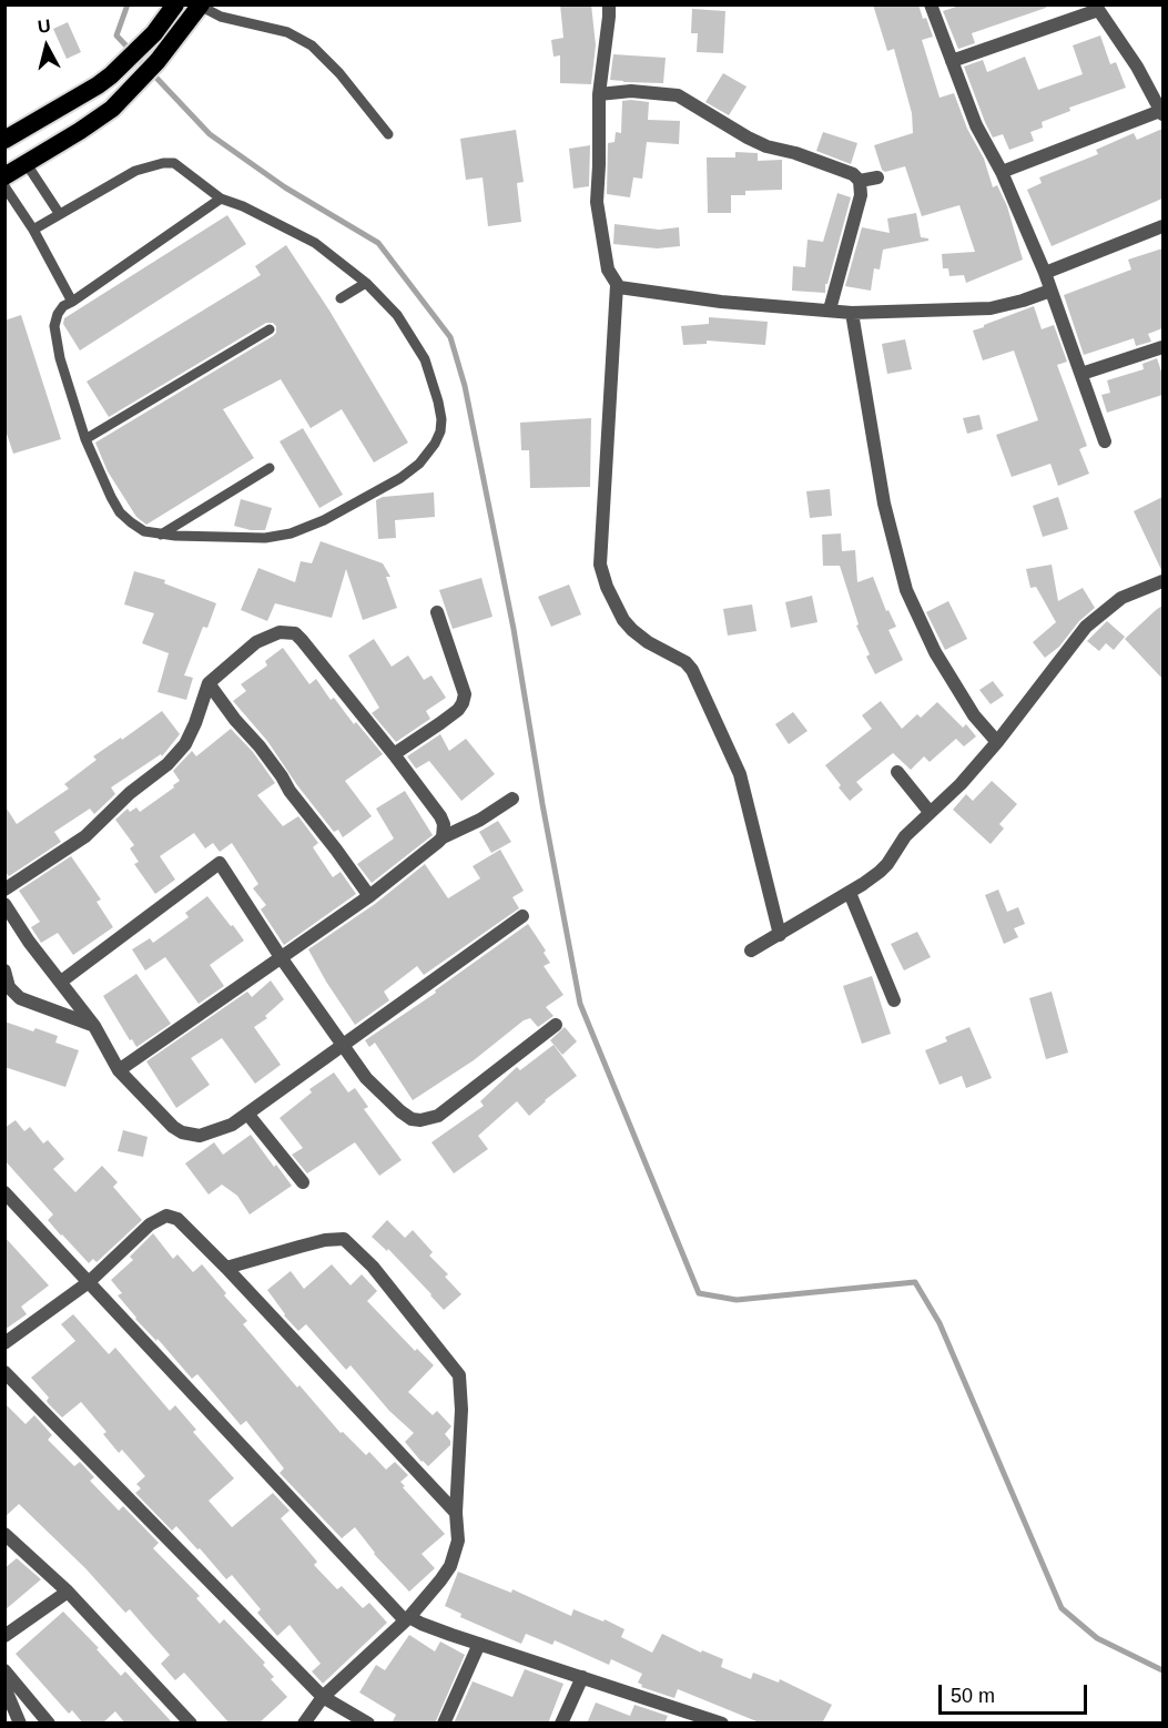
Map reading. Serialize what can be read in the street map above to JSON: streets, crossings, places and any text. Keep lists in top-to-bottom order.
{
  "scale_bar": "50 m",
  "north": "top"
}
